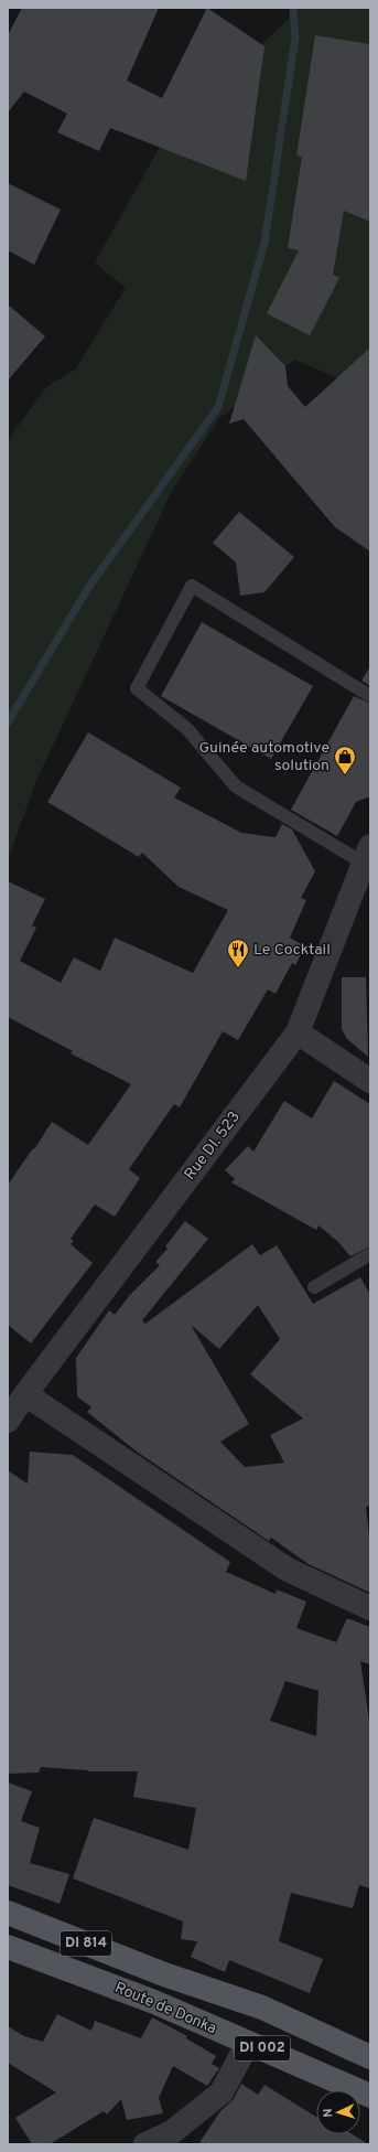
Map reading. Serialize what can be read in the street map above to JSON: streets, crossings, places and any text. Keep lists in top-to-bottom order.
{
  "streets": {
    "main road": ["DI 814", "Route de Donka", "DI 002"],
    "street": ["Rue DI. 523"]
  },
  "places": {
    "shop": ["Guinée automotive solution"],
    "restaurant": ["Le Cocktail"]
  },
  "north": "left"
}
